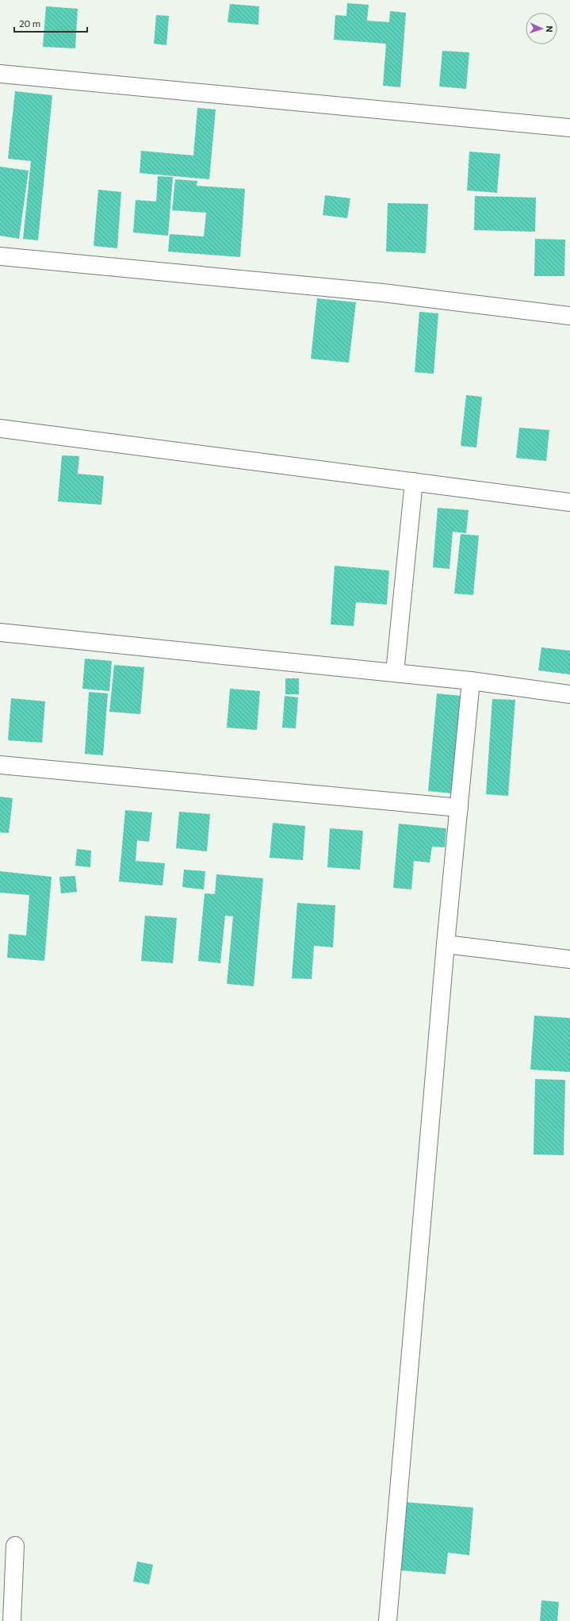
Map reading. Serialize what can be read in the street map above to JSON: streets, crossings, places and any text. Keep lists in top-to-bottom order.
{
  "scale_bar": "20 m",
  "north": "right"
}
